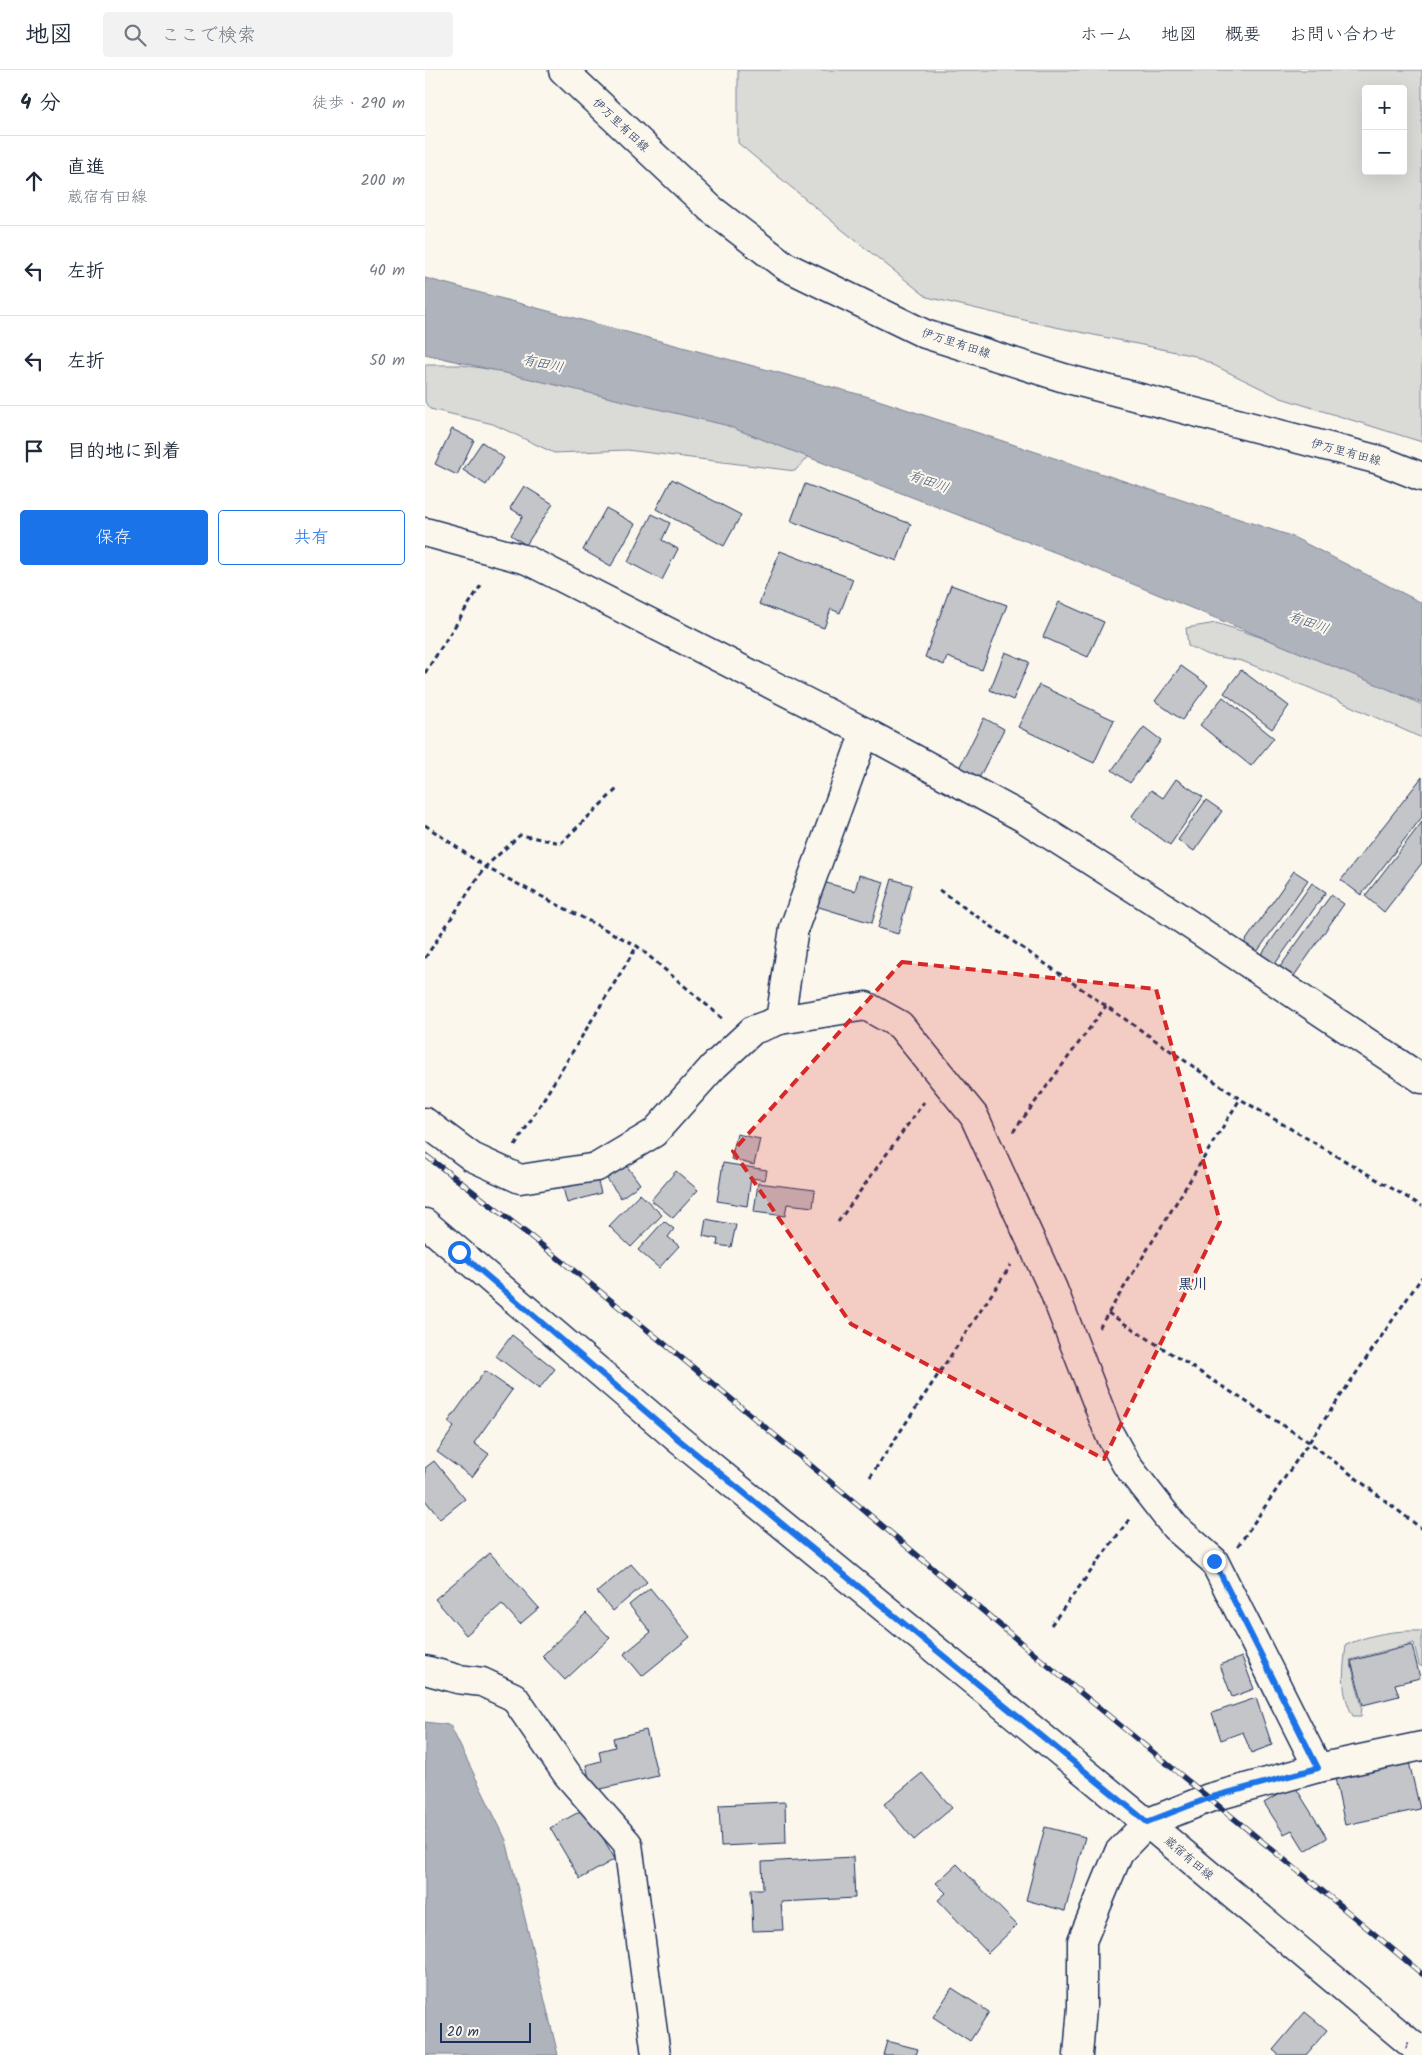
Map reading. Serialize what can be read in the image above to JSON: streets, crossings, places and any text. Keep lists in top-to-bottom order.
{
  "streets": {
    "street": ["伊万里有田線", "蔵宿有田線"]
  },
  "districts": ["黒川"],
  "water": ["有田川"],
  "scale_bar": "20 m",
  "page": {
    "header": "地図",
    "search": "ここで検索",
    "nav": [
      "ホーム",
      "地図",
      "概要",
      "お問い合わせ"
    ],
    "heading": ["4 分", "徒歩 · 290 m"],
    "map_buttons": ["+", "−"],
    "list": [
      ["直進", "蔵宿有田線", "200 m"],
      ["左折", "40 m"],
      ["左折", "50 m"],
      "目的地に到着"
    ],
    "buttons": ["保存", "共有"],
    "scale": "20 m"
  }
}
